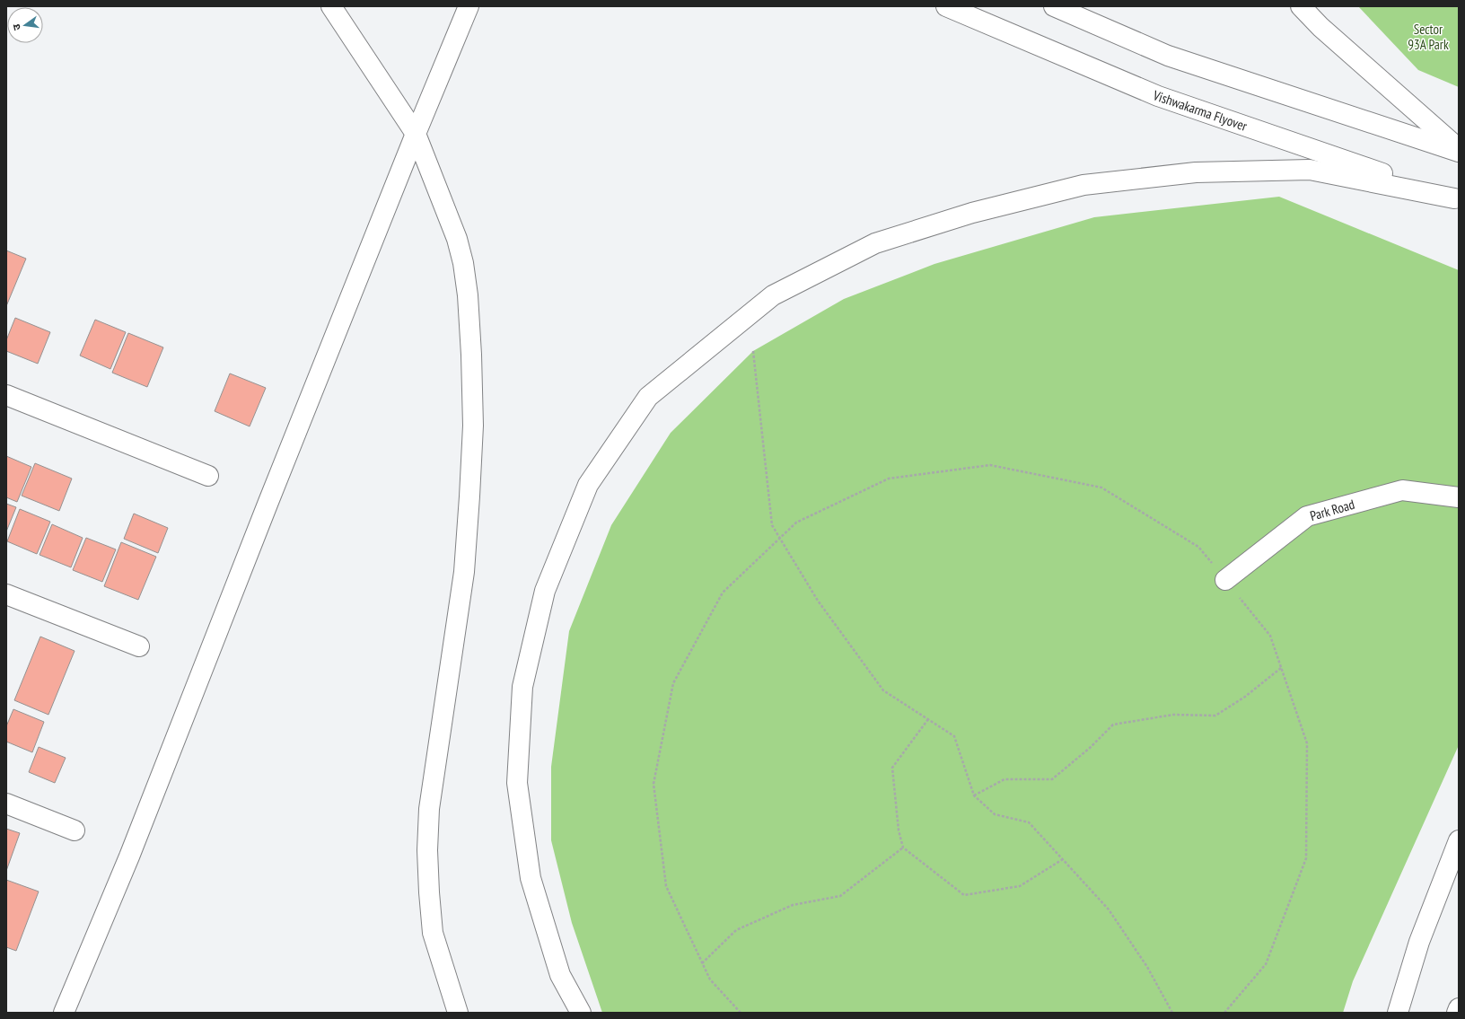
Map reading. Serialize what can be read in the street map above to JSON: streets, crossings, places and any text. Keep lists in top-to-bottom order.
{
  "streets": {
    "main road": ["Vishwakarma Flyover", "Park Road"]
  },
  "parks": ["Sector 93A Park"],
  "north": "left"
}
